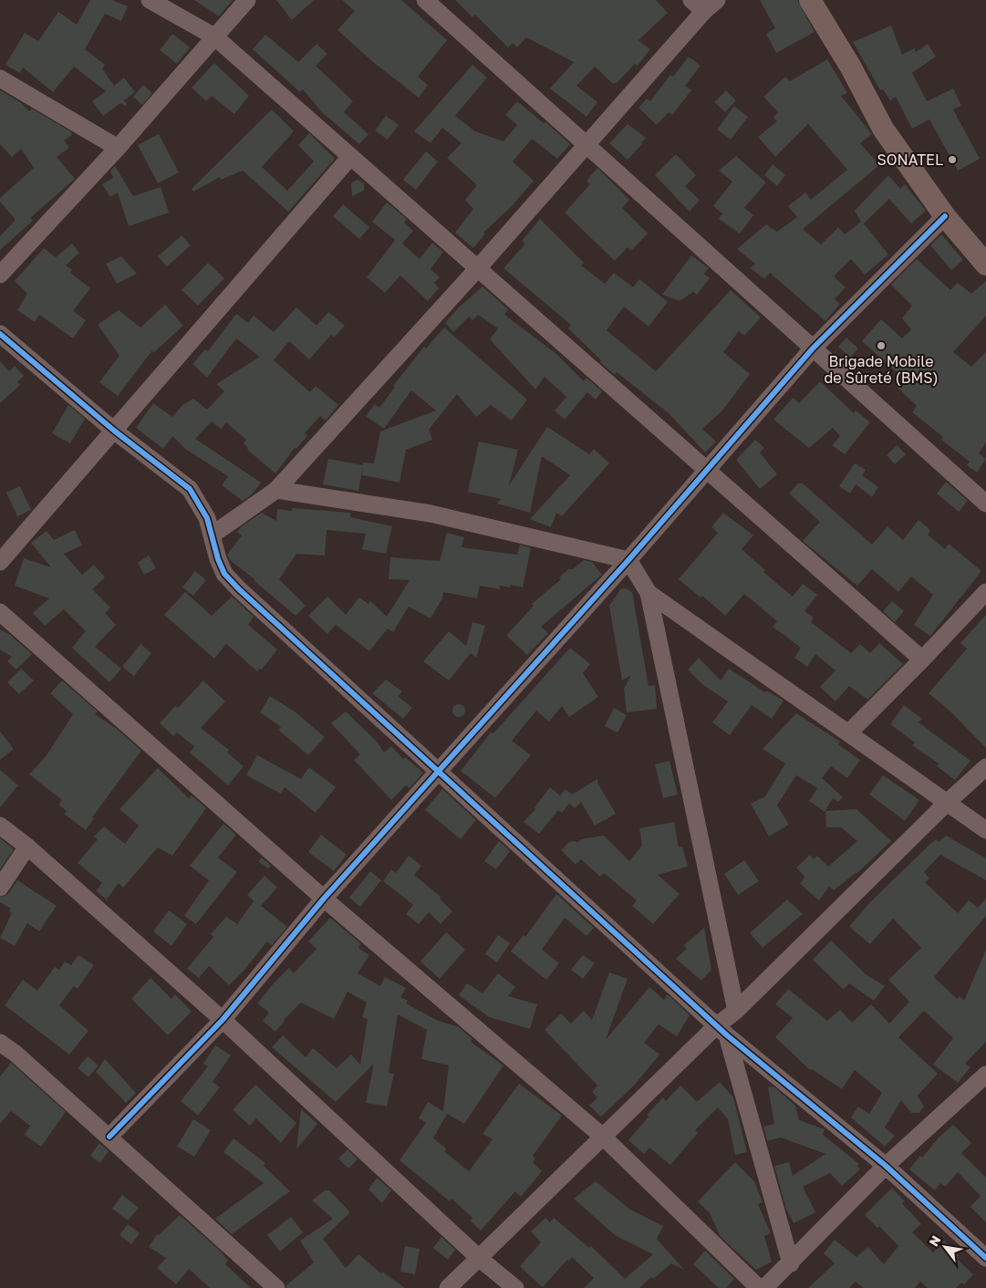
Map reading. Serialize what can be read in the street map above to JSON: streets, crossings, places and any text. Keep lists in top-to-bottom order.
{
  "places": ["SONATEL", "Brigade Mobile de Sûreté (BMS)"],
  "north": "top left"
}
